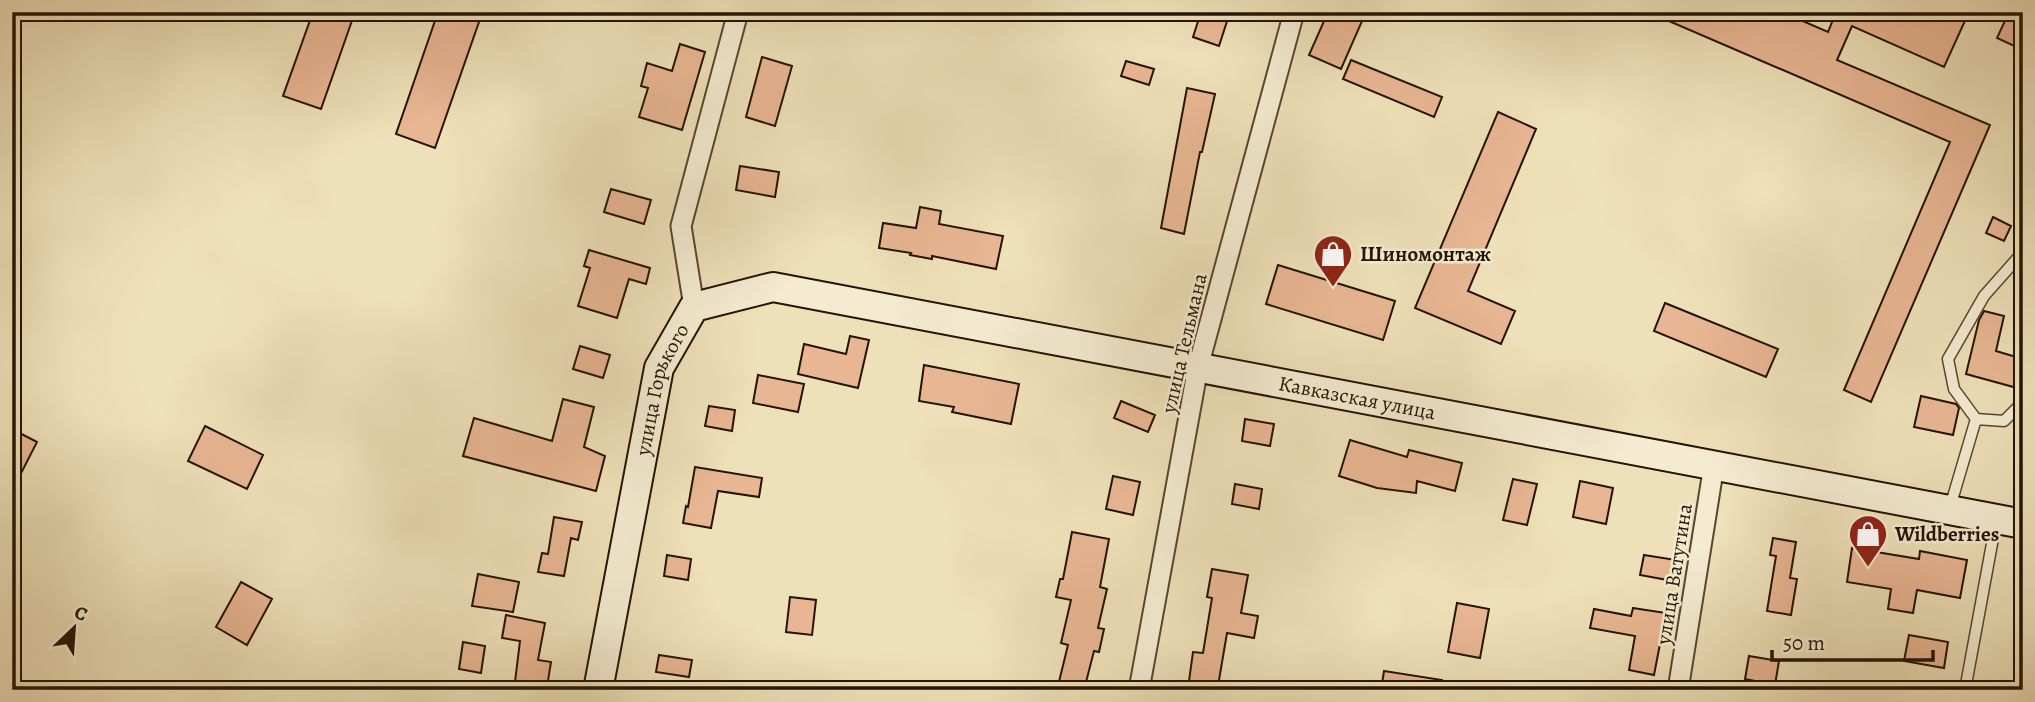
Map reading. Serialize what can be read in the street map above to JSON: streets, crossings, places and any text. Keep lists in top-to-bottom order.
{
  "streets": {
    "main road": ["улица Горького", "Кавказская улица"],
    "street": ["улица Тельмана", "улица Ватутина"]
  },
  "crossings": [
    ["улица Тельмана", "Кавказская улица"],
    ["улица Горького", "Кавказская улица"],
    ["Кавказская улица", "улица Ватутина"]
  ],
  "places": {
    "shop": ["Шиномонтаж", "Wildberries"]
  },
  "scale_bar": "50 m",
  "north": "top right"
}
